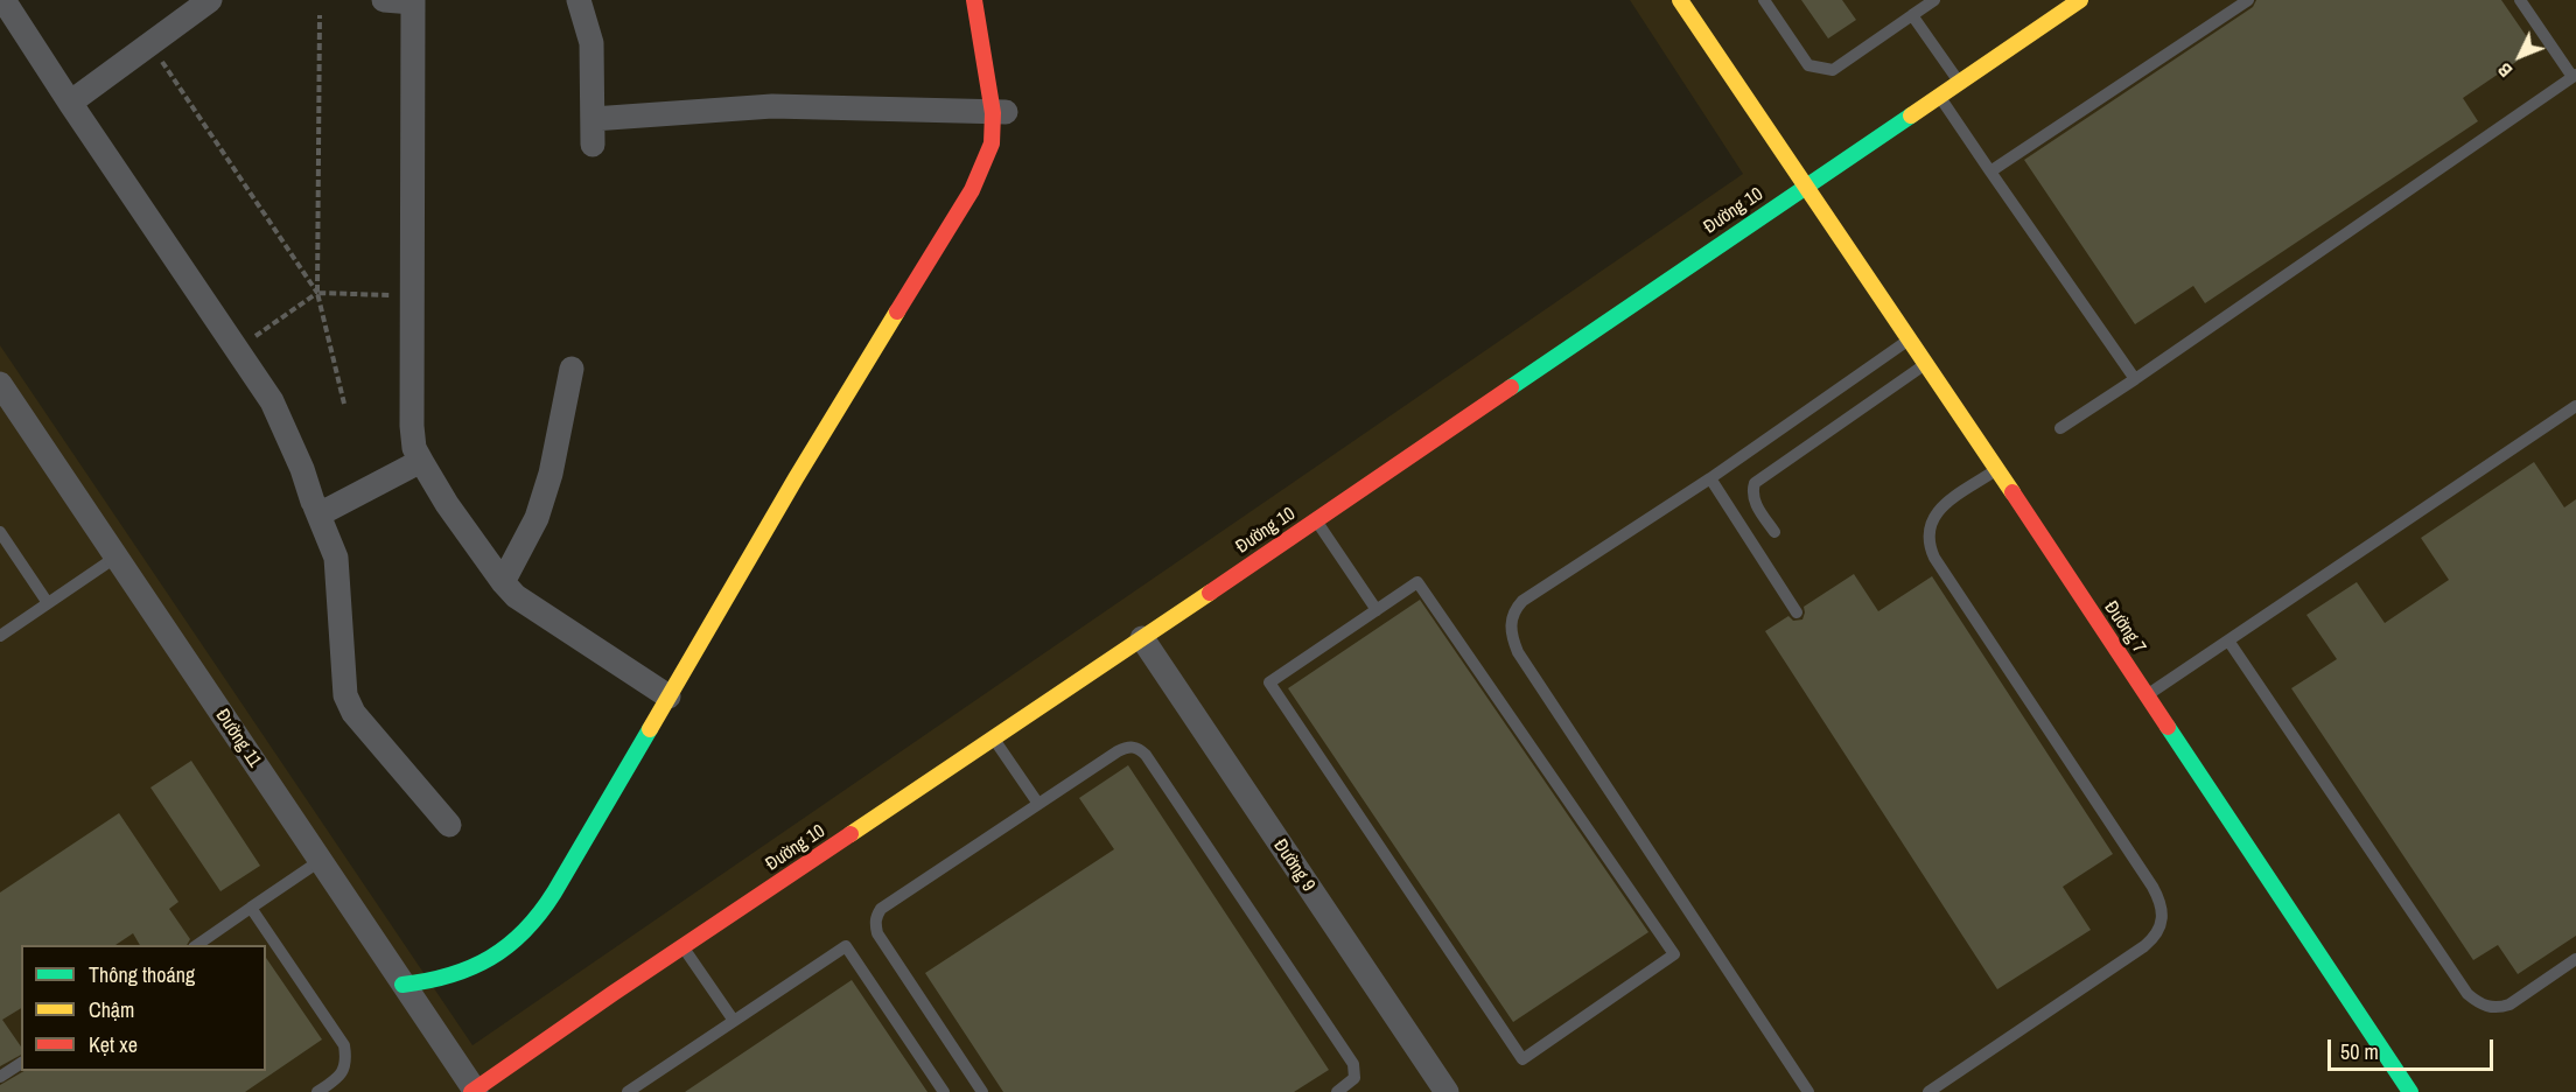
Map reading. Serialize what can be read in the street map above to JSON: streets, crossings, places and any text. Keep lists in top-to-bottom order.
{
  "streets": {
    "street": [
      "Đường 10",
      "Đường 7",
      "Đường 11",
      "Đường 9"
    ]
  },
  "crossings": [
    ["Đường 10", "Đường 7"],
    ["Đường 10", "Đường 11"],
    ["Đường 10", "Đường 9"]
  ],
  "legend": ["Thông thoáng", "Chậm", "Kẹt xe"],
  "scale_bar": "50 m",
  "north": "bottom left"
}
